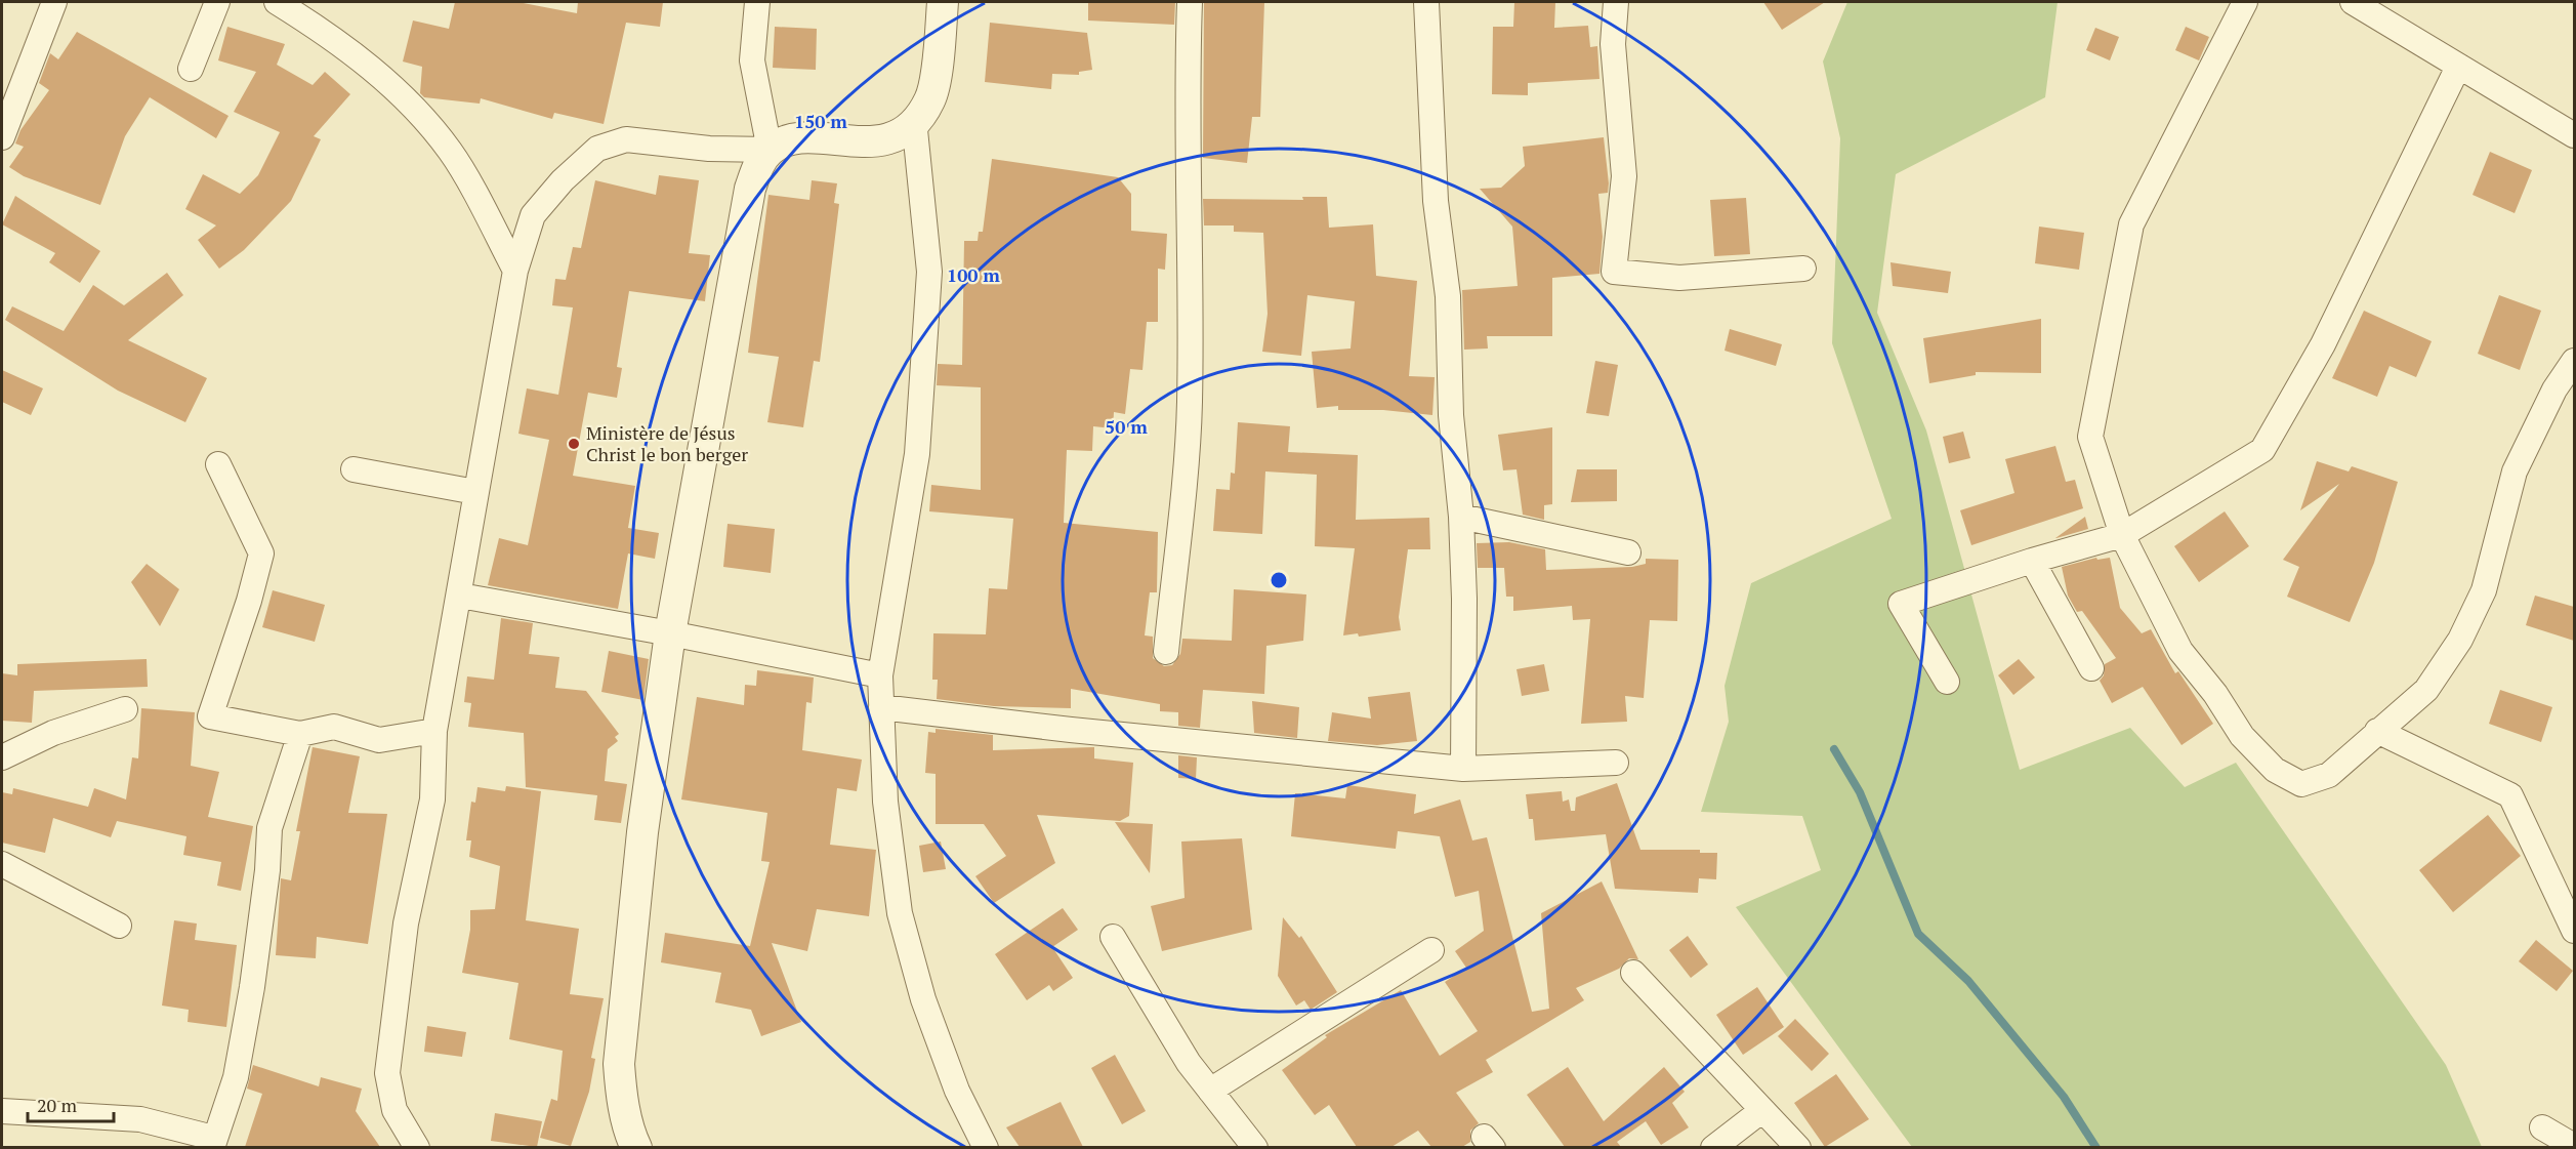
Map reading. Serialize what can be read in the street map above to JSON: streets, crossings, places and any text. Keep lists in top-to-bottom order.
{
  "places": ["Ministère de Jésus Christ le bon berger"],
  "scale_bar": "20 m",
  "rings": ["150 m", "100 m", "50 m"]
}
